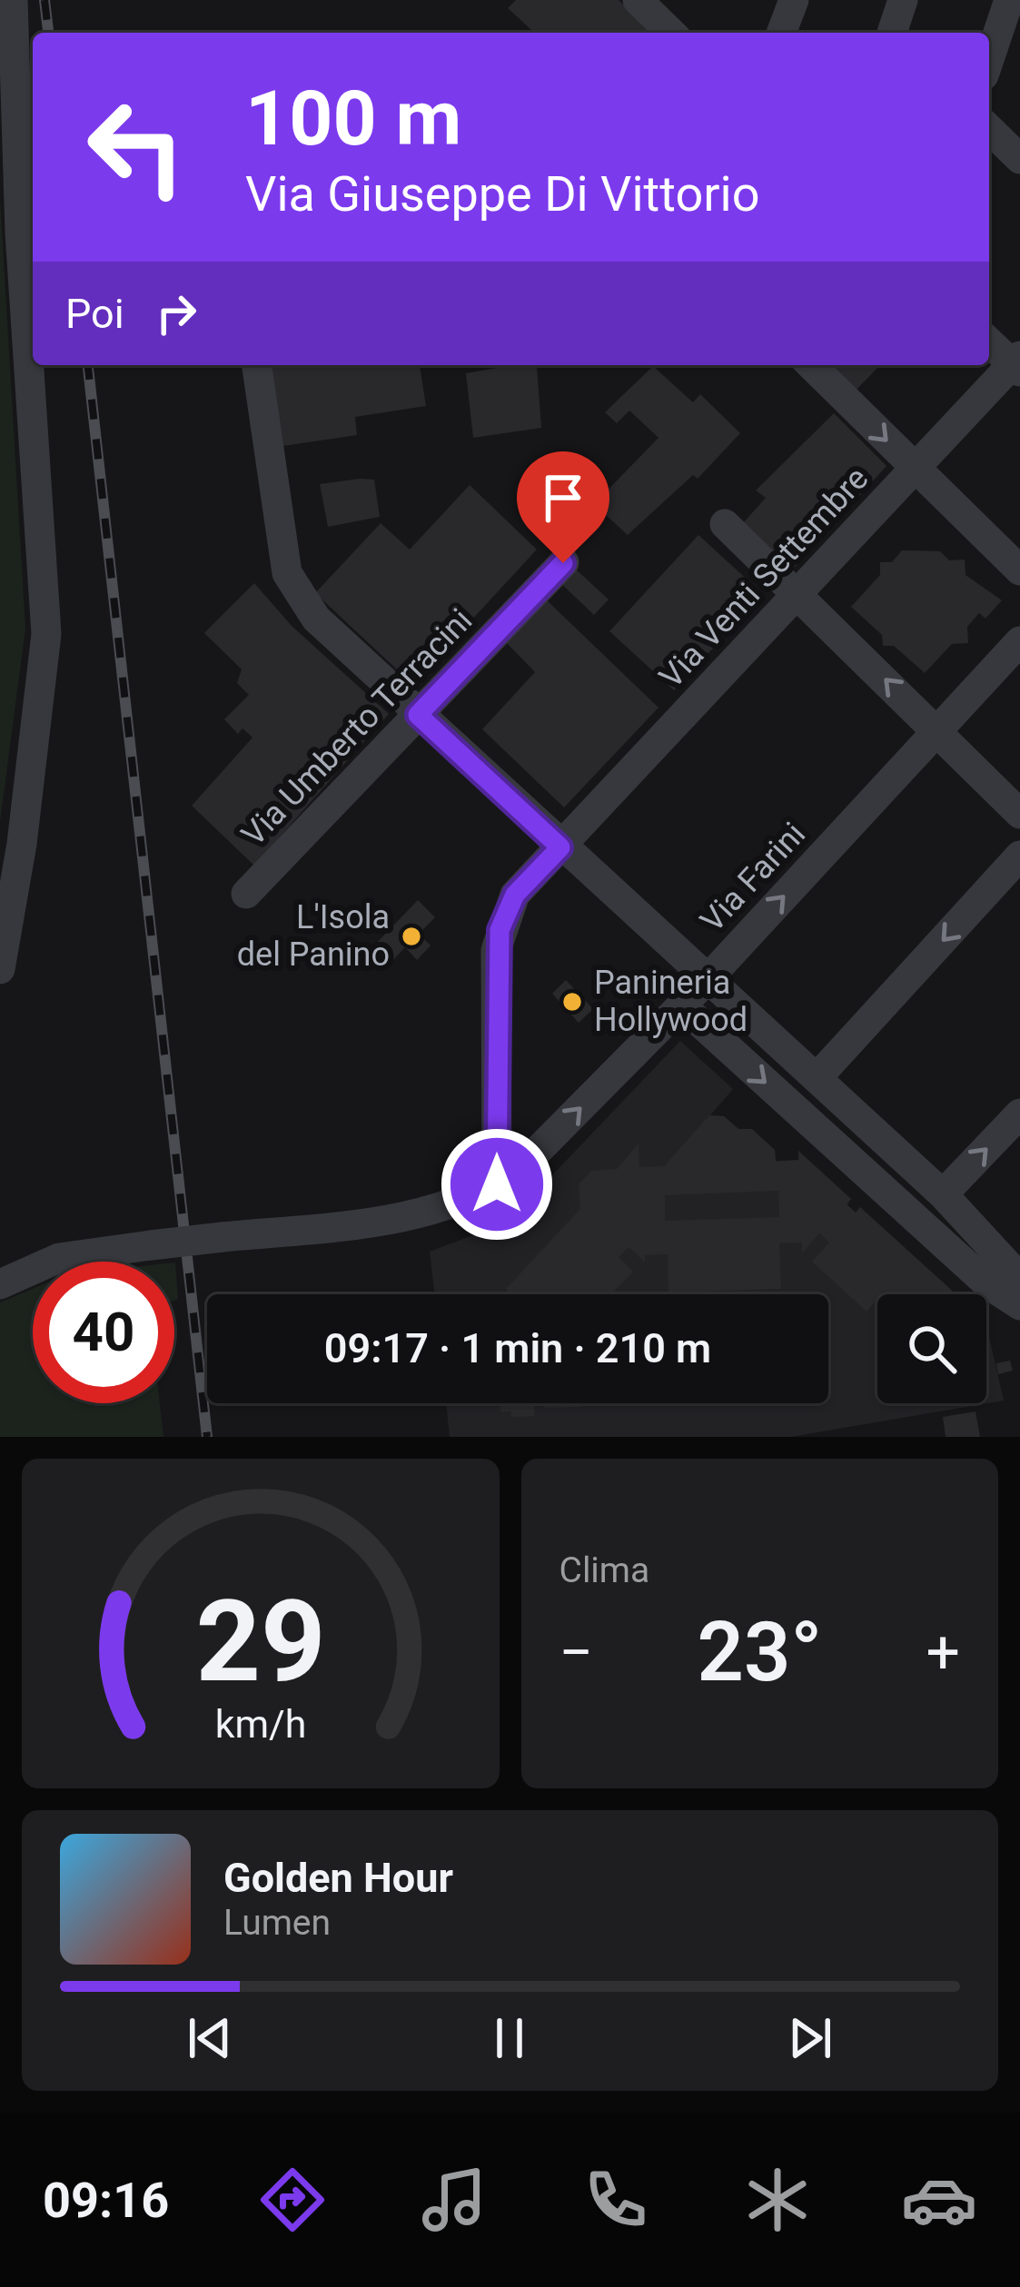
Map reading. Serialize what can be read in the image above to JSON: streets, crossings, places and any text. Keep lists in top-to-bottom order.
{
  "streets": {
    "street": ["Via Venti Settembre", "Via Umberto Terracini", "Via Farini"]
  },
  "crossings": [
    ["Via Venti Settembre", "Via Farini"]
  ],
  "places": ["L'Isola del Panino", "Panineria Hollywood"],
  "page": {
    "turn": ["100 m", "Via Giuseppe Di Vittorio"],
    "then": "Poi",
    "limit": "40",
    "trip": "09:17 · 1 min · 210 m",
    "tile": "Clima",
    "heat": ["−", "23°", "+"],
    "song": ["Golden Hour", "Lumen"],
    "tabs": "09:16",
    "gauge": ["29", "km/h"]
  }
}
